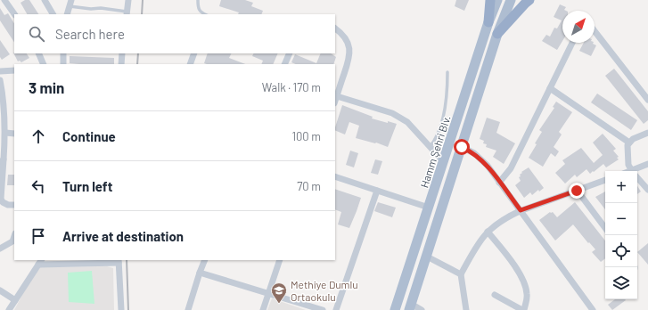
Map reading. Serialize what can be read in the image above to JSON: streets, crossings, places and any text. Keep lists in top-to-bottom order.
{
  "streets": {
    "main road": ["Hamm Şehri Blv."]
  },
  "places": {
    "school or university": ["Methiye Dumlu Ortaokulu"]
  },
  "north": "top right",
  "page": {
    "search": "Search here",
    "heading": ["3 min", "Walk · 170 m"],
    "list": [
      ["Continue", "100 m"],
      ["Turn left", "70 m"],
      "Arrive at destination"
    ],
    "map_buttons": ["+", "−"]
  }
}
